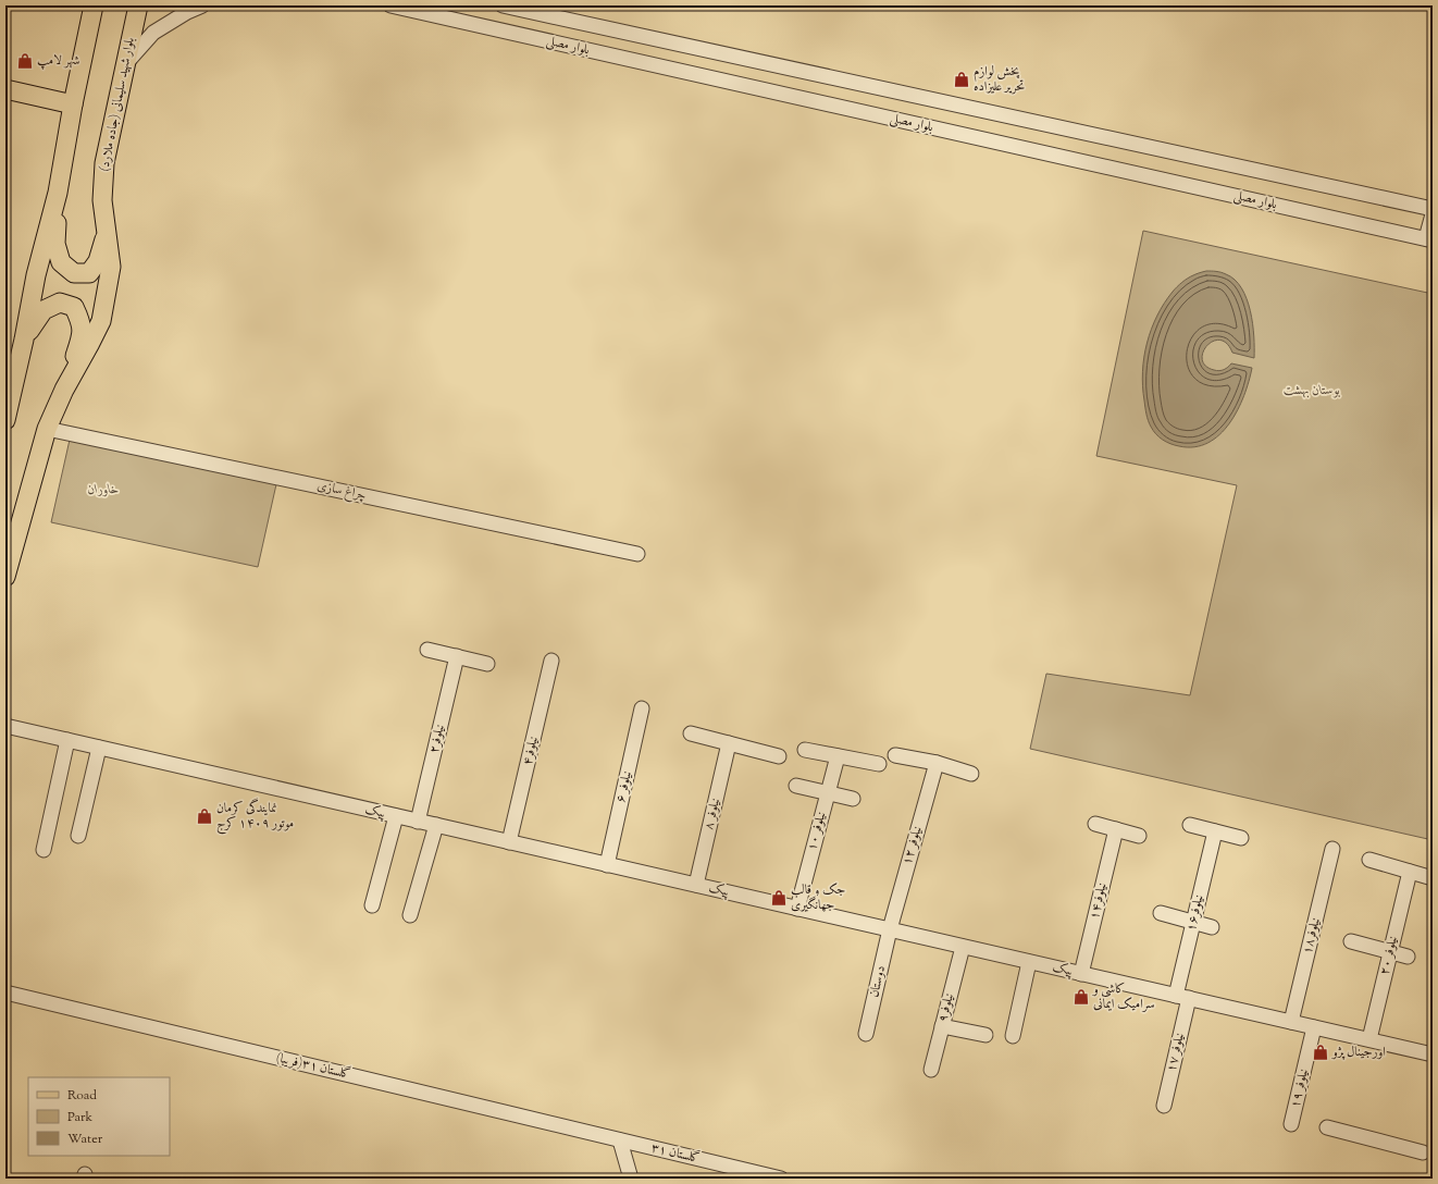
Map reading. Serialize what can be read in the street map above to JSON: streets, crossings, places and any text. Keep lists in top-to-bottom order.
{
  "streets": {
    "main road": ["بلوار شهید سلیمانی (جاده ملارد)"],
    "street": [
      "بلوار مصلی",
      "چراغ سازی",
      "نیلوفر۲",
      "نیلوفر۴",
      "نیلوفر ۶",
      "پیک",
      "نیلوفر ۸",
      "نیلوفر ۱۰",
      "نیلوفر ۱۲",
      "نیلوفر۱۴",
      "نیلوفر۱۶",
      "نیلوفر۱۸",
      "نیلوفر ۲۰",
      "دوستان",
      "نیلوفر۹",
      "نیلوفر ۱۷",
      "گلستان ۳۱(فریبا)",
      "نیلوفر ۱۹",
      "گلستان ۳۱"
    ]
  },
  "crossings": [
    ["بلوار شهید سلیمانی (جاده ملارد)", "چراغ سازی"],
    ["نیلوفر۲", "پیک"],
    ["نیلوفر۴", "پیک"],
    ["نیلوفر ۶", "پیک"],
    ["پیک", "نیلوفر ۸"],
    ["پیک", "نیلوفر ۱۰"],
    ["پیک", "نیلوفر ۱۲"],
    ["پیک", "نیلوفر۱۴"],
    ["پیک", "نیلوفر۱۶"],
    ["پیک", "نیلوفر۱۸"],
    ["پیک", "نیلوفر ۲۰"],
    ["پیک", "دوستان"],
    ["پیک", "نیلوفر۹"],
    ["پیک", "نیلوفر ۱۷"],
    ["پیک", "نیلوفر ۱۹"],
    ["نیلوفر ۱۲", "دوستان"],
    ["نیلوفر۱۶", "نیلوفر ۱۷"],
    ["گلستان ۳۱(فریبا)", "گلستان ۳۱"]
  ],
  "parks": ["بوستان بهشت", "خاوران"],
  "places": {
    "shop": [
      "شهر لامپ",
      "پخش لوازم تحریر علیزاده",
      "نمایندگی کرمان موتور ۱۴۰۹ کرج",
      "جک و قالب جهانگیری",
      "کاشی و سرامیک ایمانی",
      "اورجینال پژو"
    ]
  },
  "legend": ["Road", "Park", "Water"]
}
